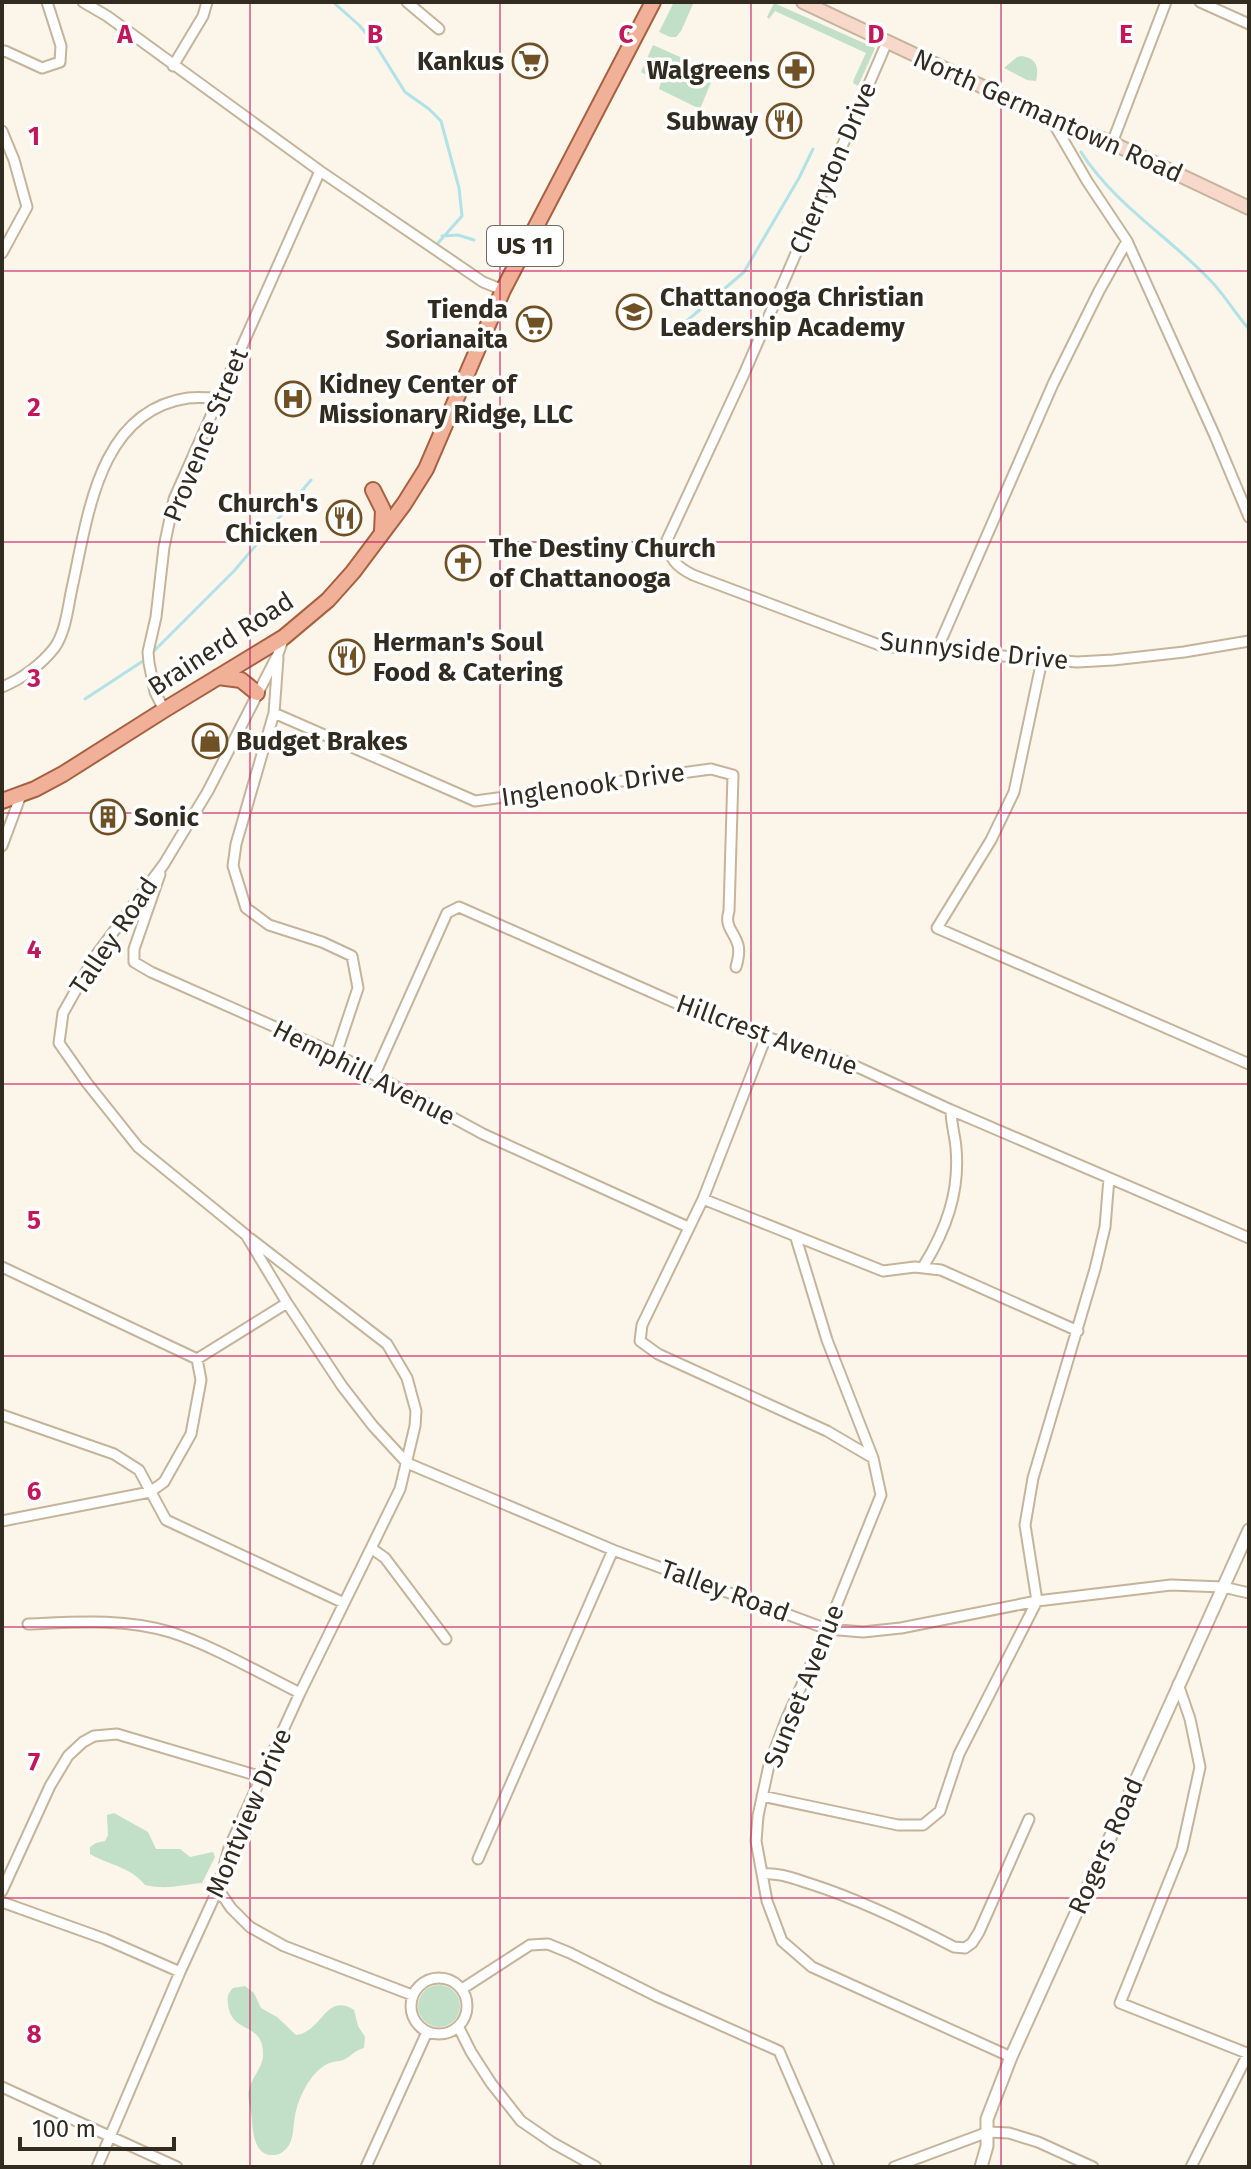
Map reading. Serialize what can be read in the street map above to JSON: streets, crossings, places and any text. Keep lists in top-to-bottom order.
{
  "streets": {
    "main road": ["North Germantown Road", "US 11", "Brainerd Road"],
    "street": [
      "Cherryton Drive",
      "Provence Street",
      "Sunnyside Drive",
      "Inglenook Drive",
      "Talley Road",
      "Hillcrest Avenue",
      "Hemphill Avenue",
      "Sunset Avenue",
      "Montview Drive",
      "Rogers Road"
    ]
  },
  "crossings": [
    ["North Germantown Road", "Cherryton Drive"],
    ["Cherryton Drive", "Sunnyside Drive"],
    ["Provence Street", "Brainerd Road"],
    ["Brainerd Road", "Talley Road"],
    ["Talley Road", "Hemphill Avenue"],
    ["Talley Road", "Sunset Avenue"],
    ["Talley Road", "Montview Drive"],
    ["Talley Road", "Rogers Road"],
    ["Hillcrest Avenue", "Hemphill Avenue"],
    ["Sunset Avenue", "Rogers Road"]
  ],
  "places": {
    "supermarket": ["Kankus", "Tienda Sorianaita"],
    "pharmacy": ["Walgreens"],
    "restaurant": ["Subway", "Church's Chicken", "Herman's Soul Food & Catering"],
    "school or university": ["Chattanooga Christian Leadership Academy"],
    "hospital": ["Kidney Center of Missionary Ridge, LLC"],
    "church": ["The Destiny Church of Chattanooga"],
    "shop": ["Budget Brakes"],
    "building": ["Sonic"]
  },
  "scale_bar": "100 m",
  "grid": {
    "columns": [
      "A",
      "B",
      "C",
      "D",
      "E"
    ],
    "rows": [
      "1",
      "2",
      "3",
      "4",
      "5",
      "6",
      "7",
      "8"
    ]
  }
}
